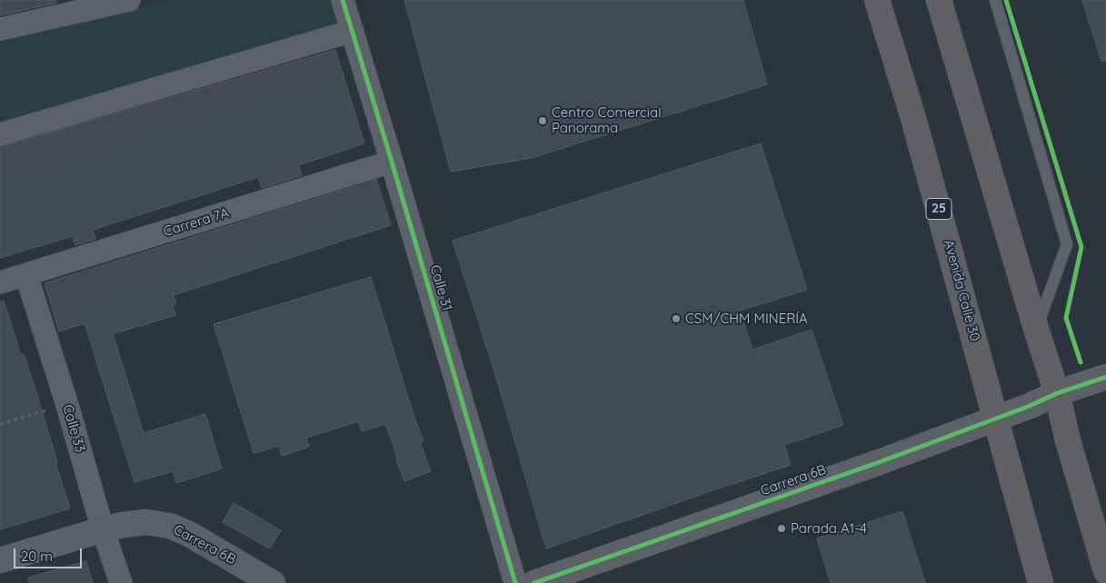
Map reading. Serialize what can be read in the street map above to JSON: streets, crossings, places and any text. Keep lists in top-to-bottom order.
{
  "streets": {
    "highway": ["25", "Avenida Calle 30"],
    "street": [
      "Carrera 7A",
      "Calle 31",
      "Calle 33",
      "Carrera 6B"
    ]
  },
  "crossings": [
    ["Carrera 7A", "Calle 31"],
    ["Carrera 7A", "Calle 33"],
    ["Avenida Calle 30", "Carrera 6B"],
    ["Calle 33", "Carrera 6B"]
  ],
  "places": ["Centro Comercial Panorama", "CSM/CHM MINERÍA", "Parada A1-4"],
  "scale_bar": "20 m"
}
